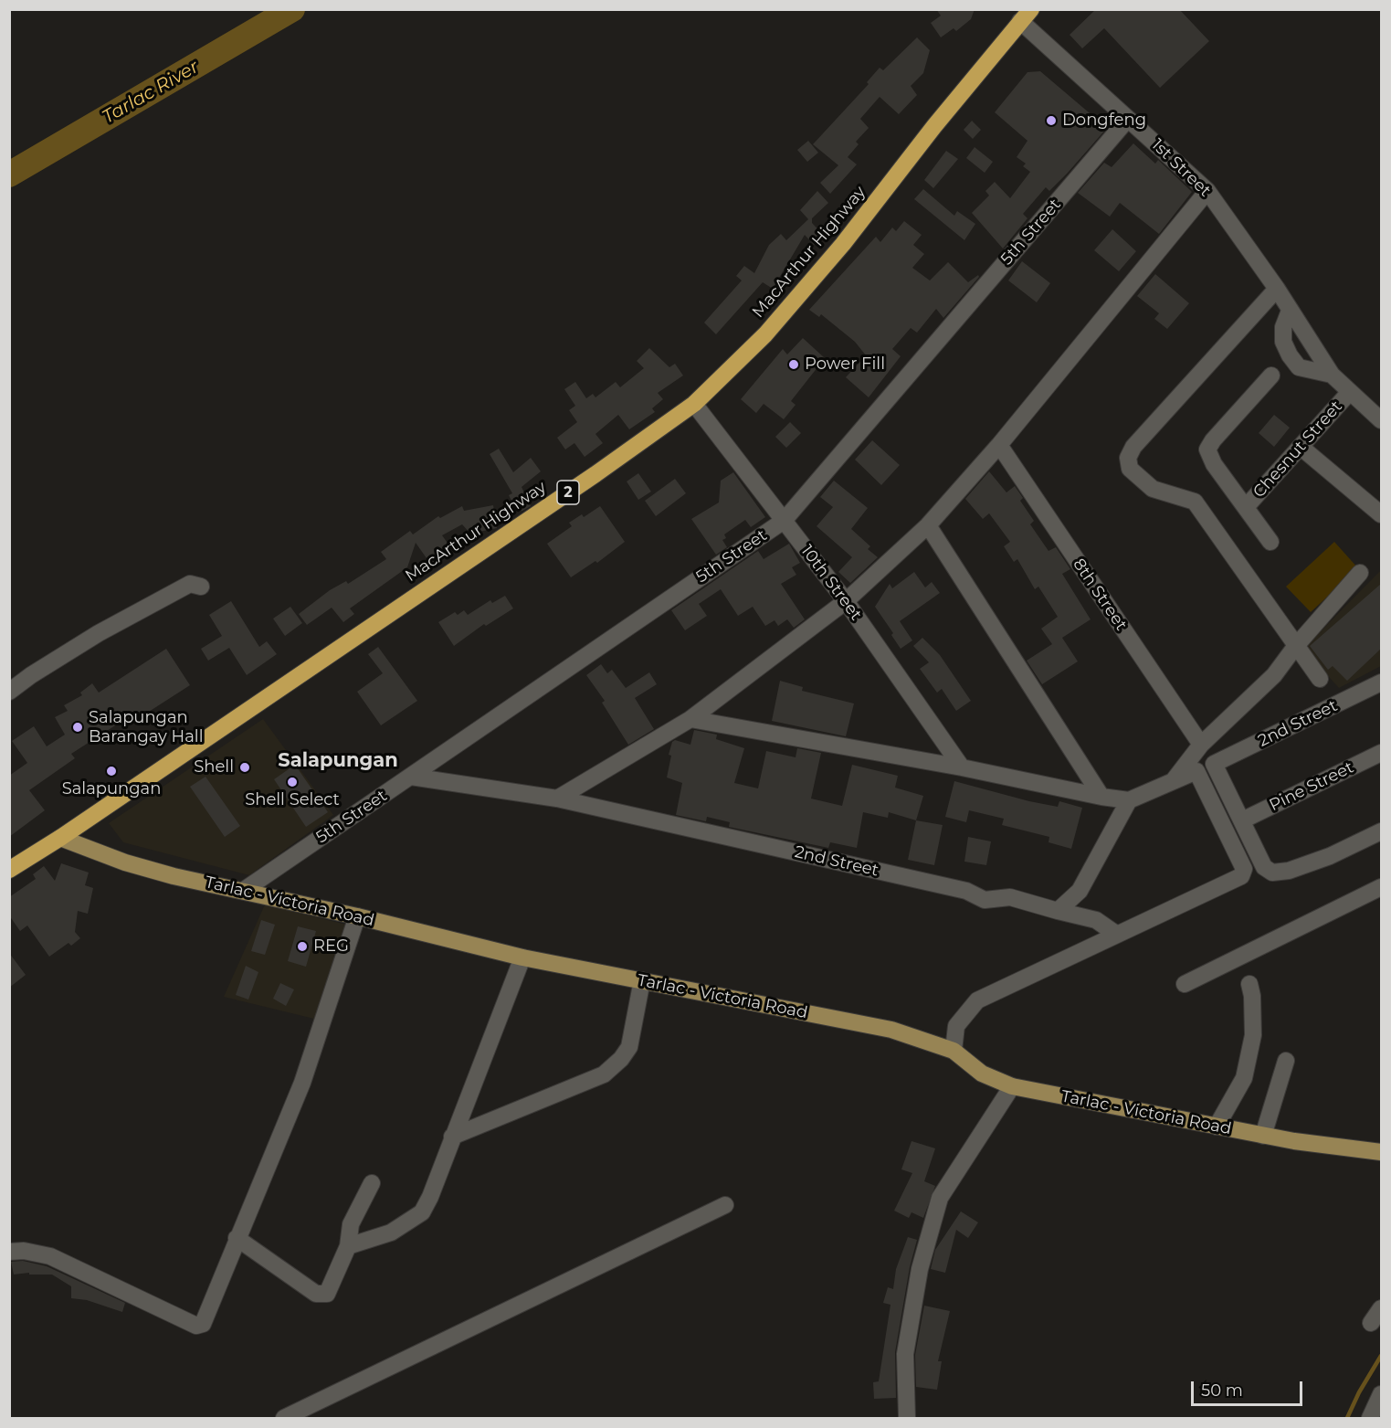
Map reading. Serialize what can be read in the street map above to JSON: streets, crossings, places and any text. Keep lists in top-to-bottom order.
{
  "streets": {
    "highway": ["MacArthur Highway", "2"],
    "main road": ["Tarlac - Victoria Road"],
    "street": [
      "1st Street",
      "5th Street",
      "Chesnut Street",
      "10th Street",
      "8th Street",
      "2nd Street",
      "Pine Street"
    ]
  },
  "crossings": [
    ["1st Street", "5th Street"],
    ["1st Street", "MacArthur Highway"],
    ["1st Street", "Chesnut Street"],
    ["5th Street", "10th Street"],
    ["5th Street", "2nd Street"],
    ["5th Street", "Tarlac - Victoria Road"],
    ["MacArthur Highway", "10th Street"],
    ["MacArthur Highway", "Tarlac - Victoria Road"],
    ["2nd Street", "Pine Street"]
  ],
  "districts": ["Salapungan"],
  "water": ["Tarlac River"],
  "places": [
    "Dongfeng",
    "Power Fill",
    "Salapungan Barangay Hall",
    "Shell",
    "Salapungan",
    "Shell Select",
    "REG"
  ],
  "scale_bar": "50 m"
}
